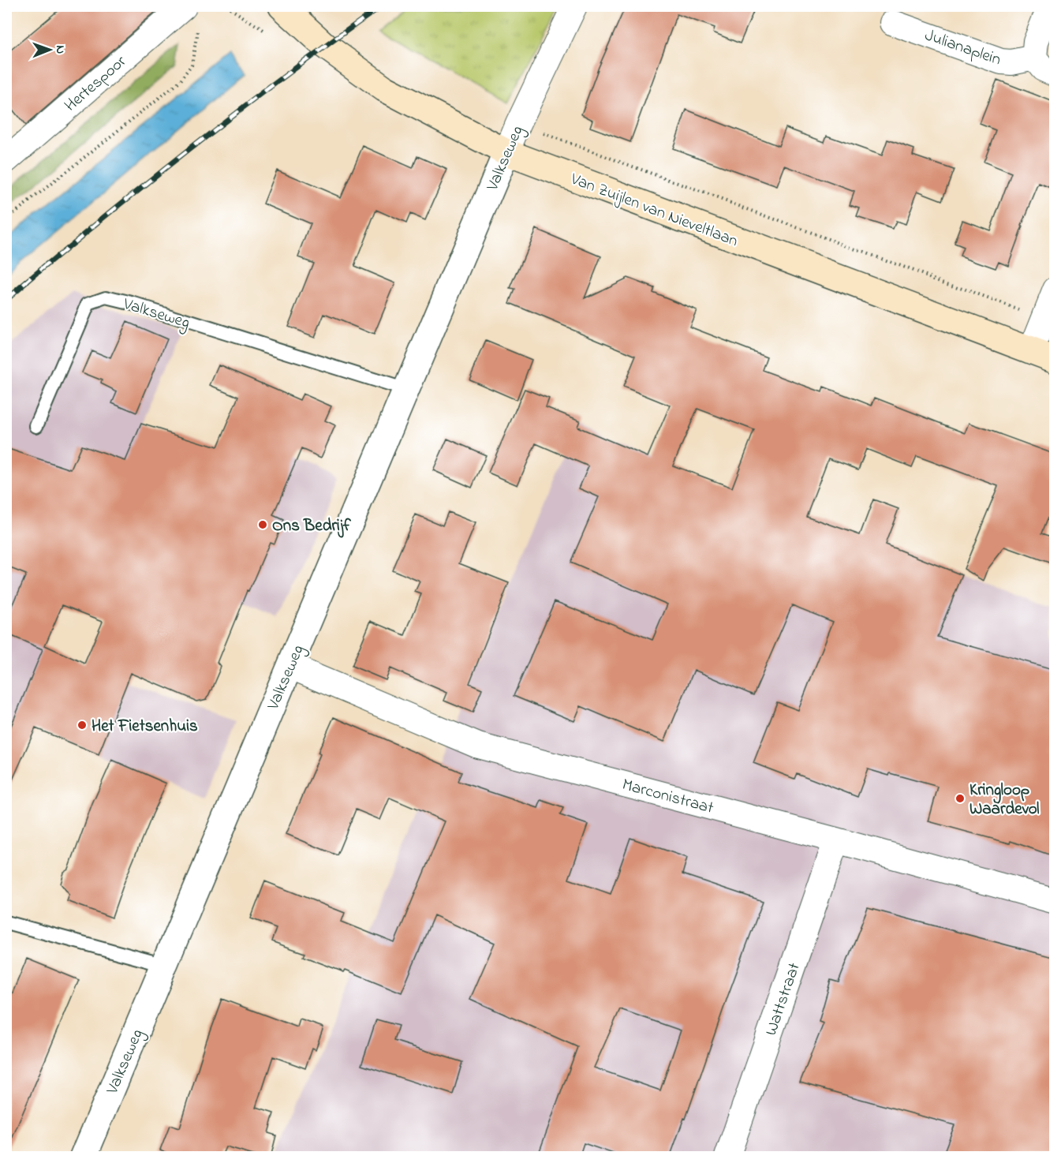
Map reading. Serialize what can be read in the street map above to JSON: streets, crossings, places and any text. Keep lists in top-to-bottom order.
{
  "streets": {
    "main road": ["Van Zuijlen van Nieveltlaan"],
    "street": [
      "Julianaplein",
      "Hertespoor",
      "Valkseweg",
      "Marconistraat",
      "Wattstraat"
    ]
  },
  "crossings": [
    ["Valkseweg", "Van Zuijlen van Nieveltlaan"],
    ["Valkseweg", "Marconistraat"],
    ["Marconistraat", "Wattstraat"]
  ],
  "places": ["Ons Bedrijf", "Het Fietsenhuis", "Kringloop Waardevol"],
  "north": "right"
}
